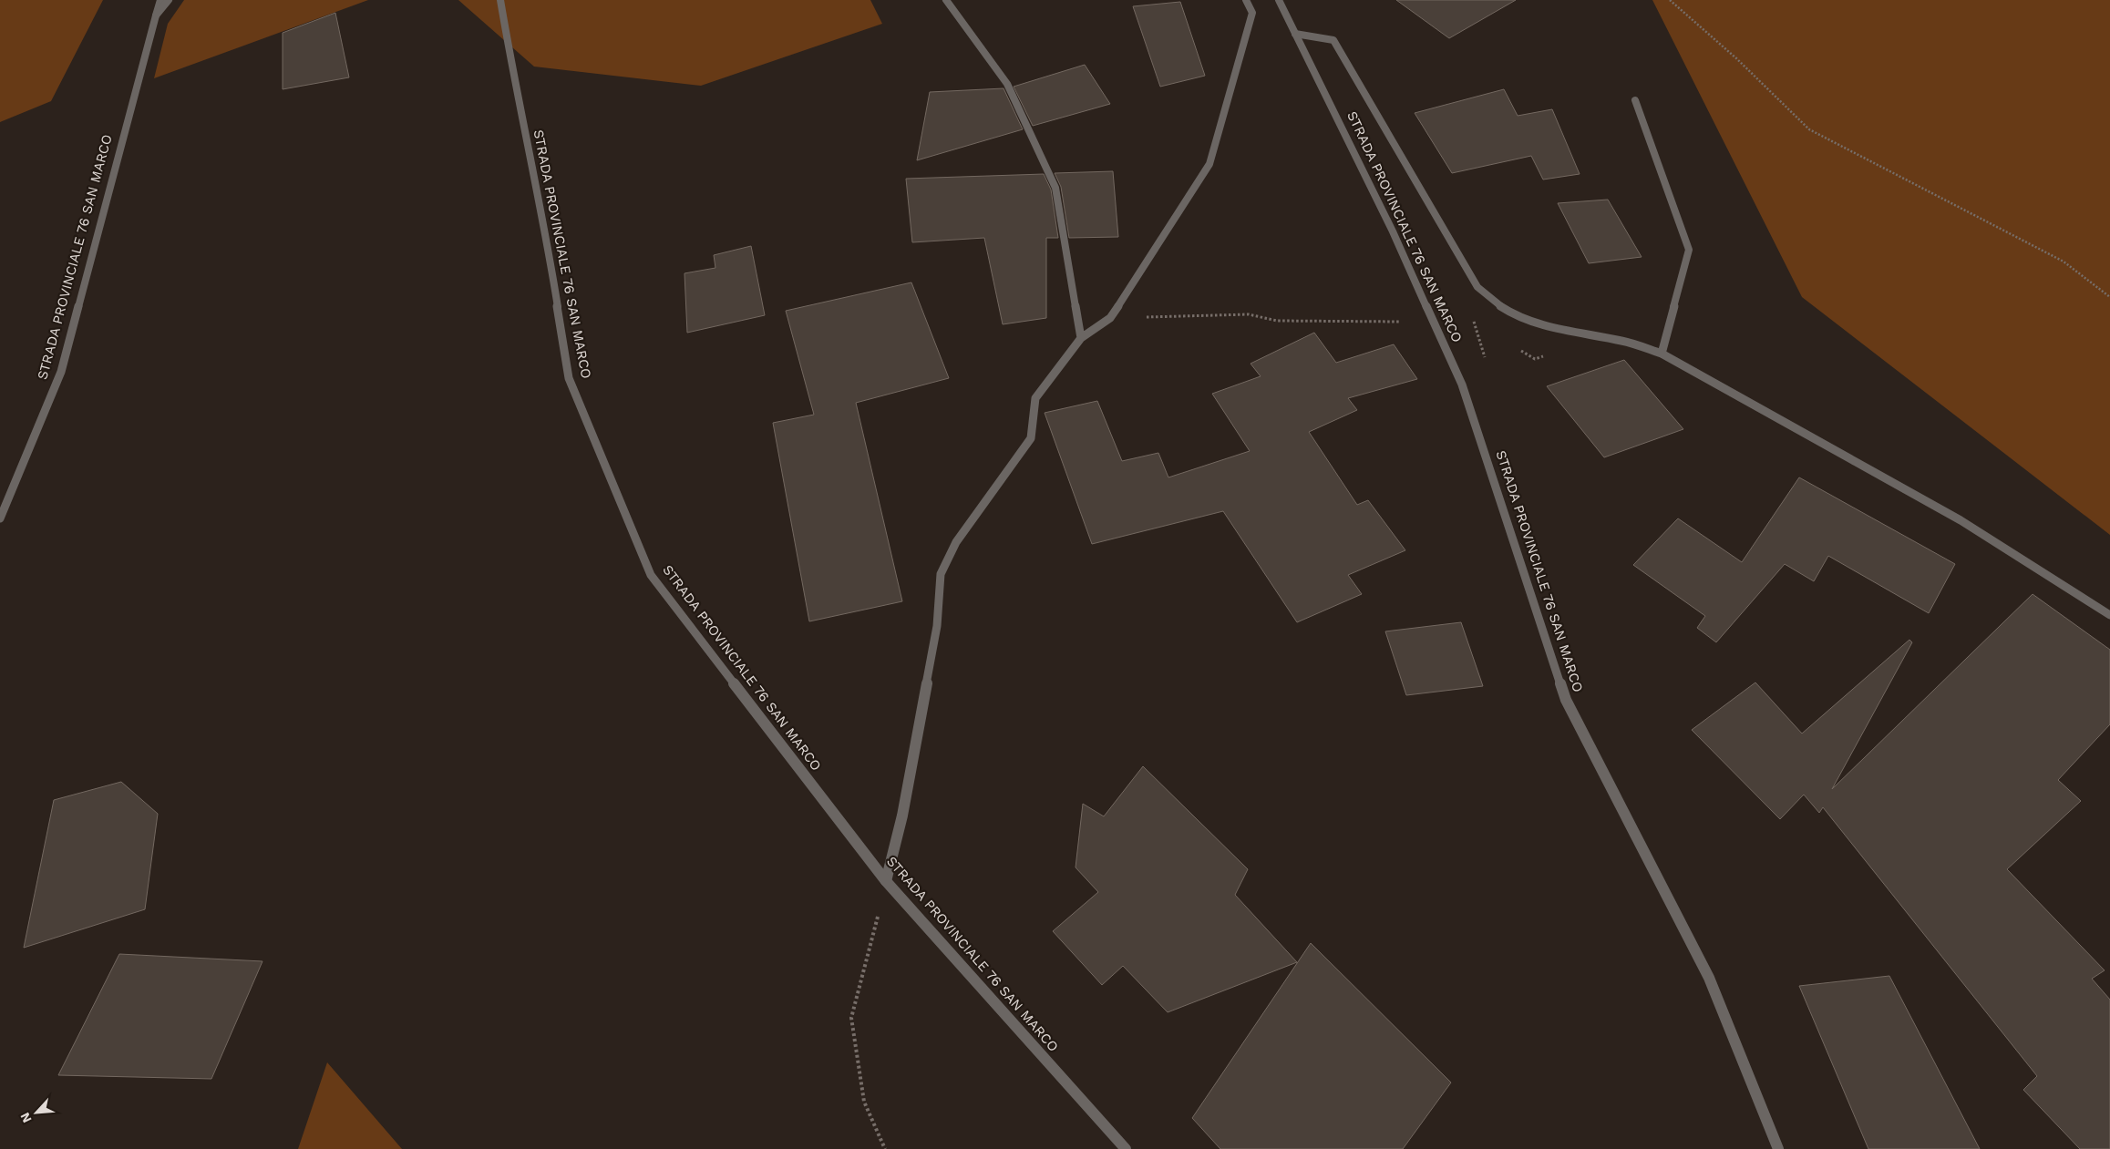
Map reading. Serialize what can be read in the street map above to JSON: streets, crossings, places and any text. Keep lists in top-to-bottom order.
{
  "streets": {
    "street": ["STRADA PROVINCIALE 76 SAN MARCO"]
  },
  "north": "bottom left"
}
